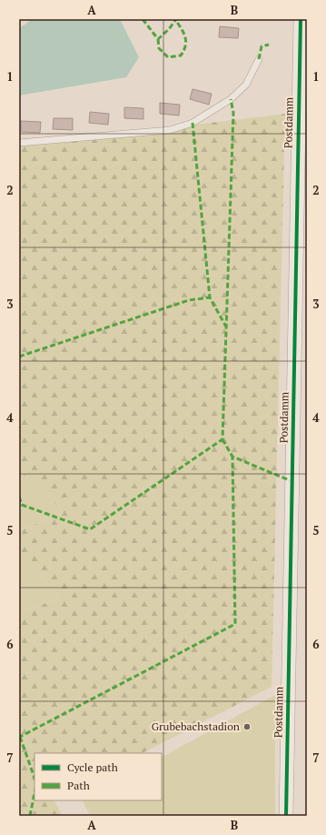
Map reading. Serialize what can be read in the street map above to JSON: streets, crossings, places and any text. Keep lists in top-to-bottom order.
{
  "streets": {
    "street": ["Postdamm"]
  },
  "places": ["Grubebachstadion"],
  "legend": ["Cycle path", "Path"],
  "grid": {
    "columns": ["A", "B"],
    "rows": [
      "1",
      "2",
      "3",
      "4",
      "5",
      "6",
      "7"
    ]
  }
}
